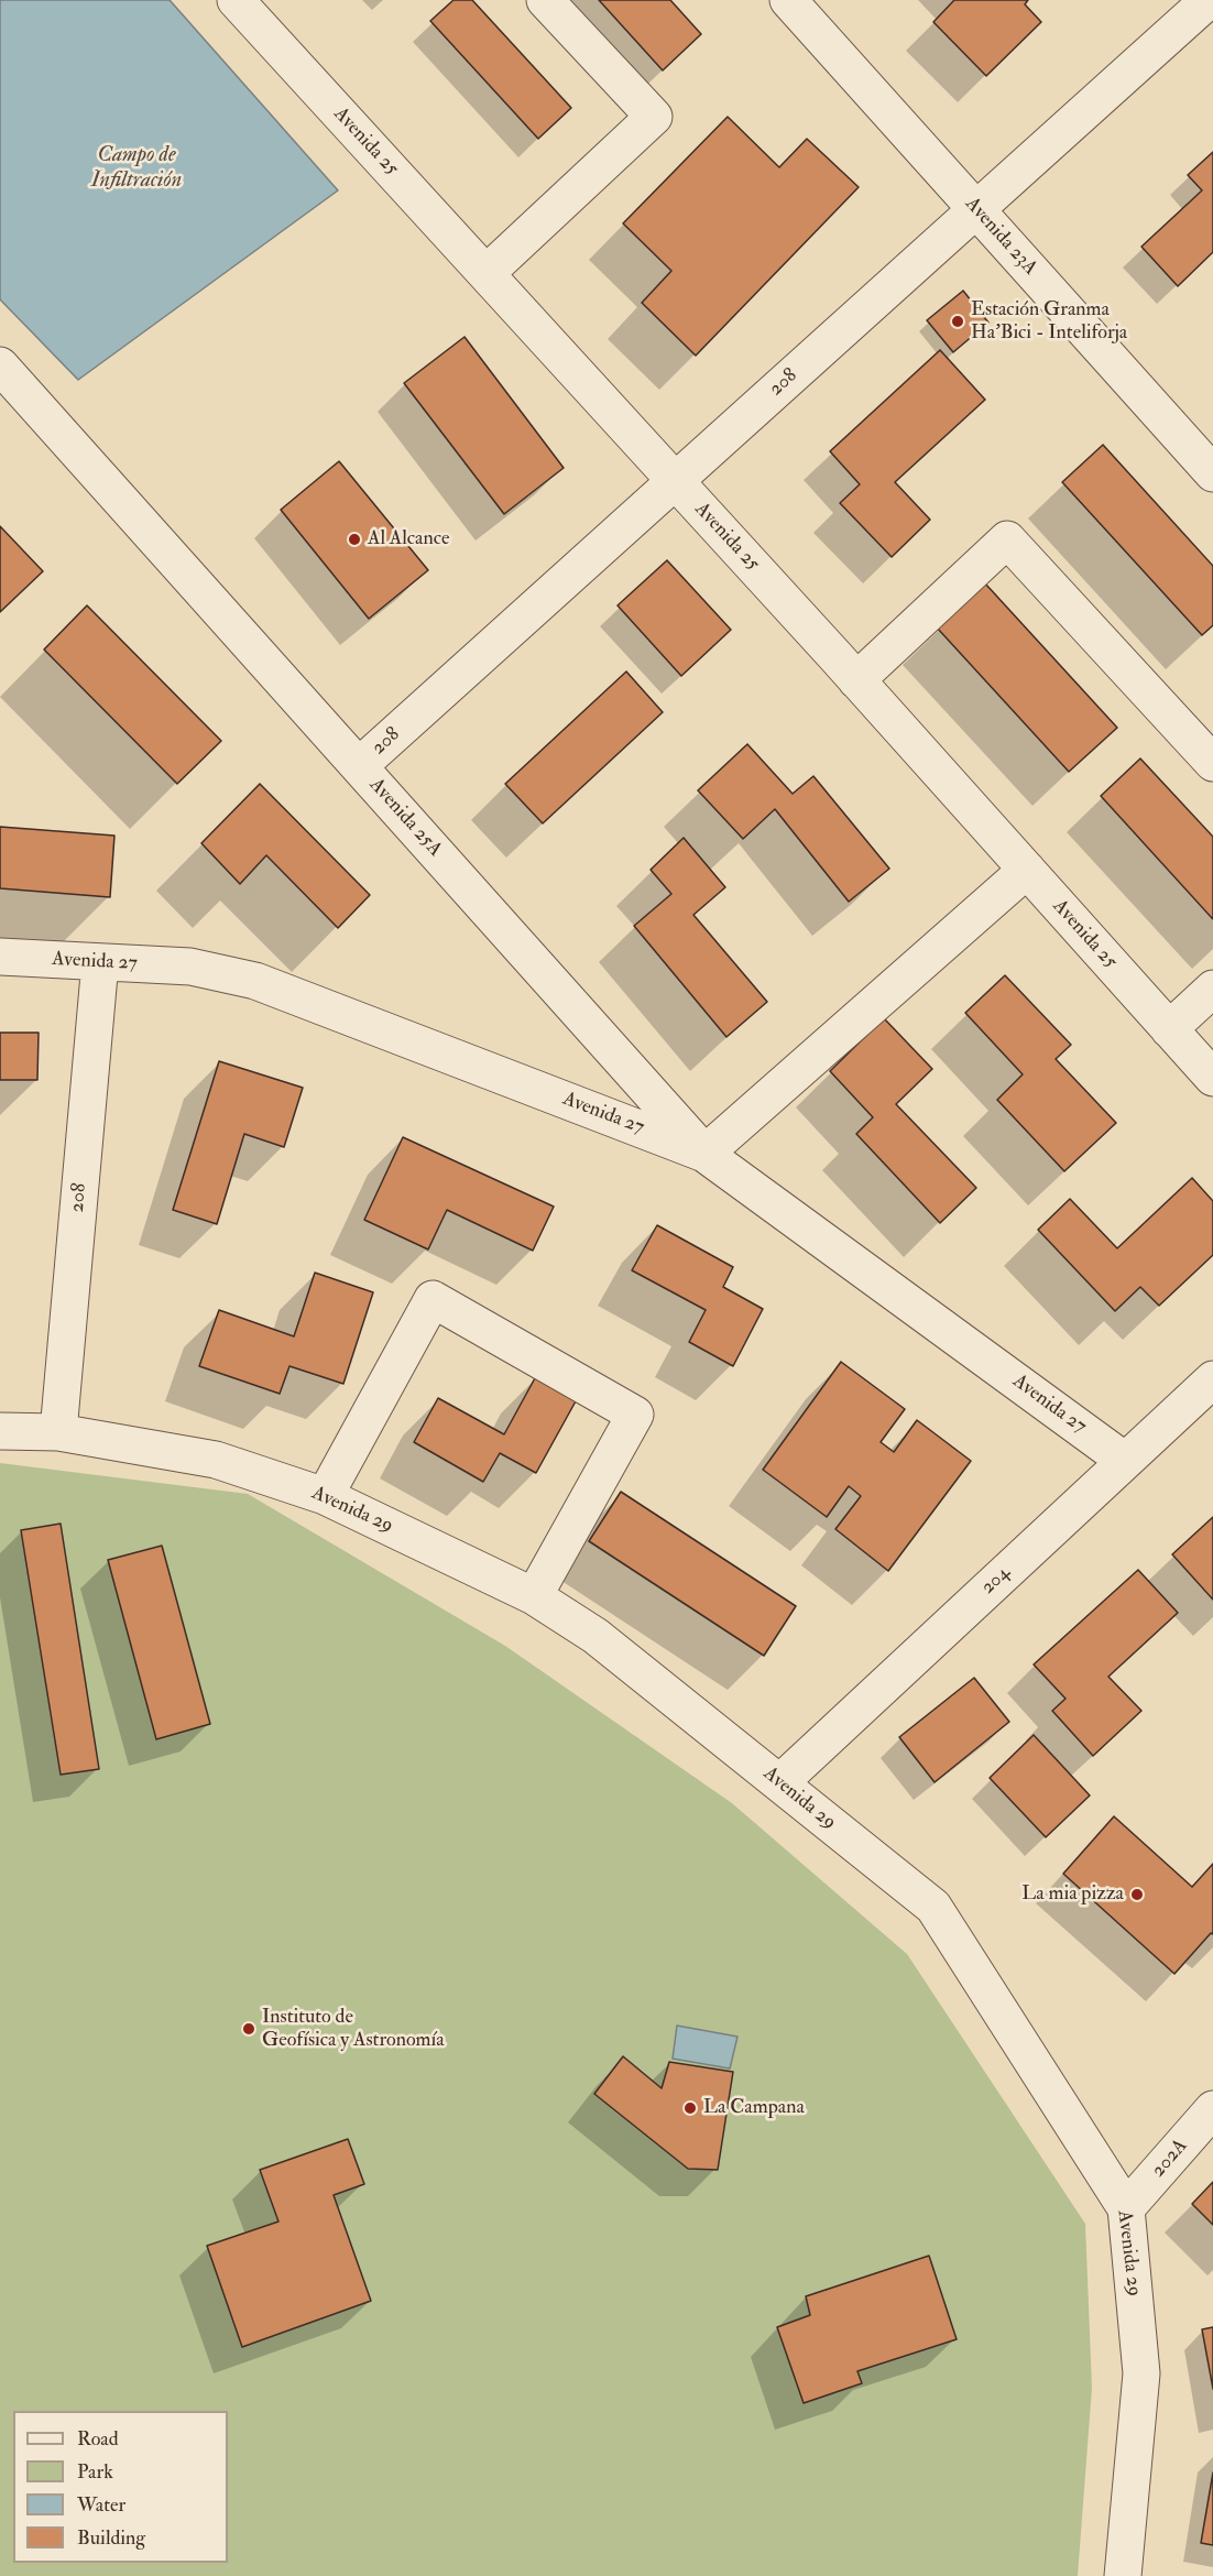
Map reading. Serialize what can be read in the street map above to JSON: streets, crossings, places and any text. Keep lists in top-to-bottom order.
{
  "streets": {
    "street": [
      "Avenida 25",
      "Avenida 23A",
      "208",
      "Avenida 25A",
      "Avenida 27",
      "Avenida 29",
      "204",
      "202A"
    ]
  },
  "crossings": [
    ["Avenida 25", "208"],
    ["Avenida 23A", "208"],
    ["208", "Avenida 25A"],
    ["208", "Avenida 27"],
    ["208", "Avenida 29"],
    ["Avenida 25A", "Avenida 27"],
    ["Avenida 27", "204"],
    ["Avenida 29", "204"],
    ["Avenida 29", "202A"]
  ],
  "water": ["Campo de Infiltración"],
  "places": [
    "Estación Granma Ha'Bici - Inteliforja",
    "Al Alcance",
    "La mia pizza",
    "Instituto de Geofísica y Astronomía",
    "La Campana"
  ],
  "legend": [
    "Road",
    "Park",
    "Water",
    "Building"
  ]
}
